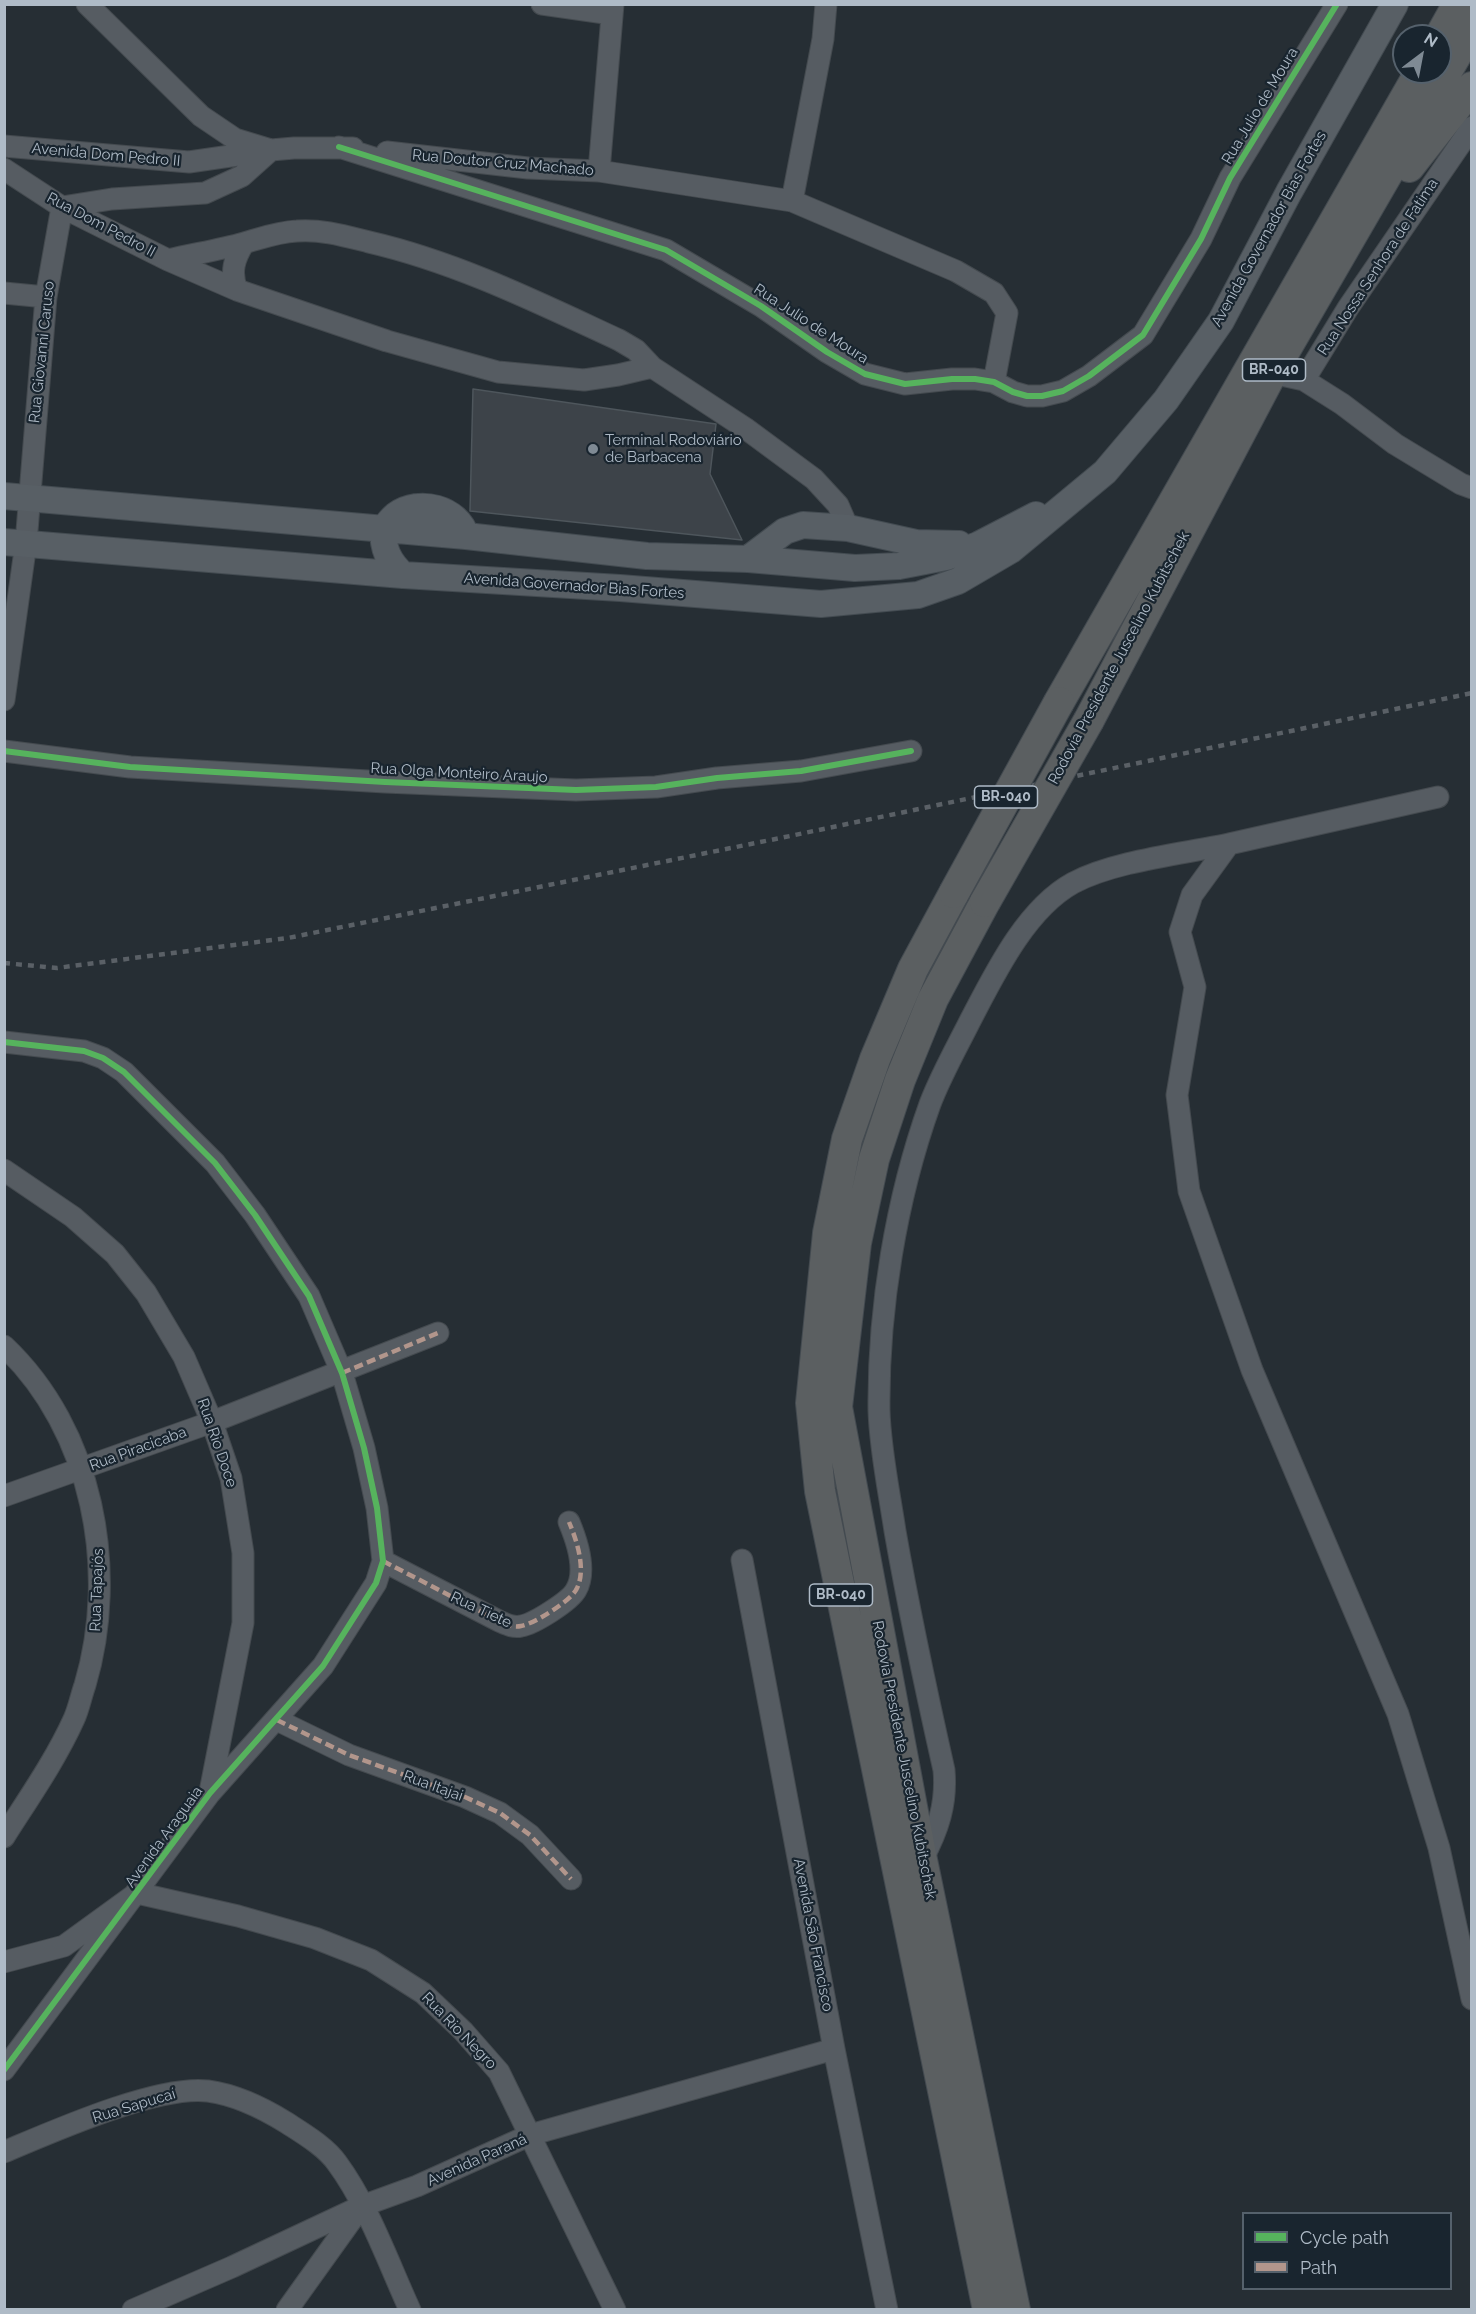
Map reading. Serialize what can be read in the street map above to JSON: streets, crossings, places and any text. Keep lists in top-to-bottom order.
{
  "streets": {
    "highway": ["BR-040", "Rodovia Presidente Juscelino Kubitschek"],
    "main road": ["Avenida Governador Bias Fortes"],
    "street": [
      "Rua Julio de Moura",
      "Avenida Dom Pedro II",
      "Rua Doutor Cruz Machado",
      "Rua Dom Pedro II",
      "Rua Nossa Senhora de Fatima",
      "Rua Giovanni Caruso",
      "Rua Olga Monteiro Araujo",
      "Rua Rio Doce",
      "Rua Piracicaba",
      "Rua Tapajós",
      "Rua Tiete",
      "Rua Itajai",
      "Avenida Araguaia",
      "Avenida São Francisco",
      "Rua Rio Negro",
      "Rua Sapucaí",
      "Avenida Paraná"
    ]
  },
  "crossings": [
    ["Rua Julio de Moura", "Rua Doutor Cruz Machado"],
    ["Avenida Dom Pedro II", "Rua Doutor Cruz Machado"],
    ["Rua Dom Pedro II", "Rua Giovanni Caruso"],
    ["Avenida Governador Bias Fortes", "Rua Giovanni Caruso"],
    ["Rua Rio Doce", "Rua Piracicaba"],
    ["Rua Rio Doce", "Avenida Araguaia"],
    ["Rua Piracicaba", "Rua Tapajós"],
    ["Rua Tiete", "Avenida Araguaia"],
    ["Rua Itajai", "Avenida Araguaia"],
    ["Avenida Araguaia", "Rua Rio Negro"],
    ["Avenida São Francisco", "Avenida Paraná"],
    ["Rua Rio Negro", "Avenida Paraná"],
    ["Rua Sapucaí", "Avenida Paraná"]
  ],
  "places": ["Terminal Rodoviário de Barbacena"],
  "legend": ["Cycle path", "Path"],
  "north": "top right"
}
